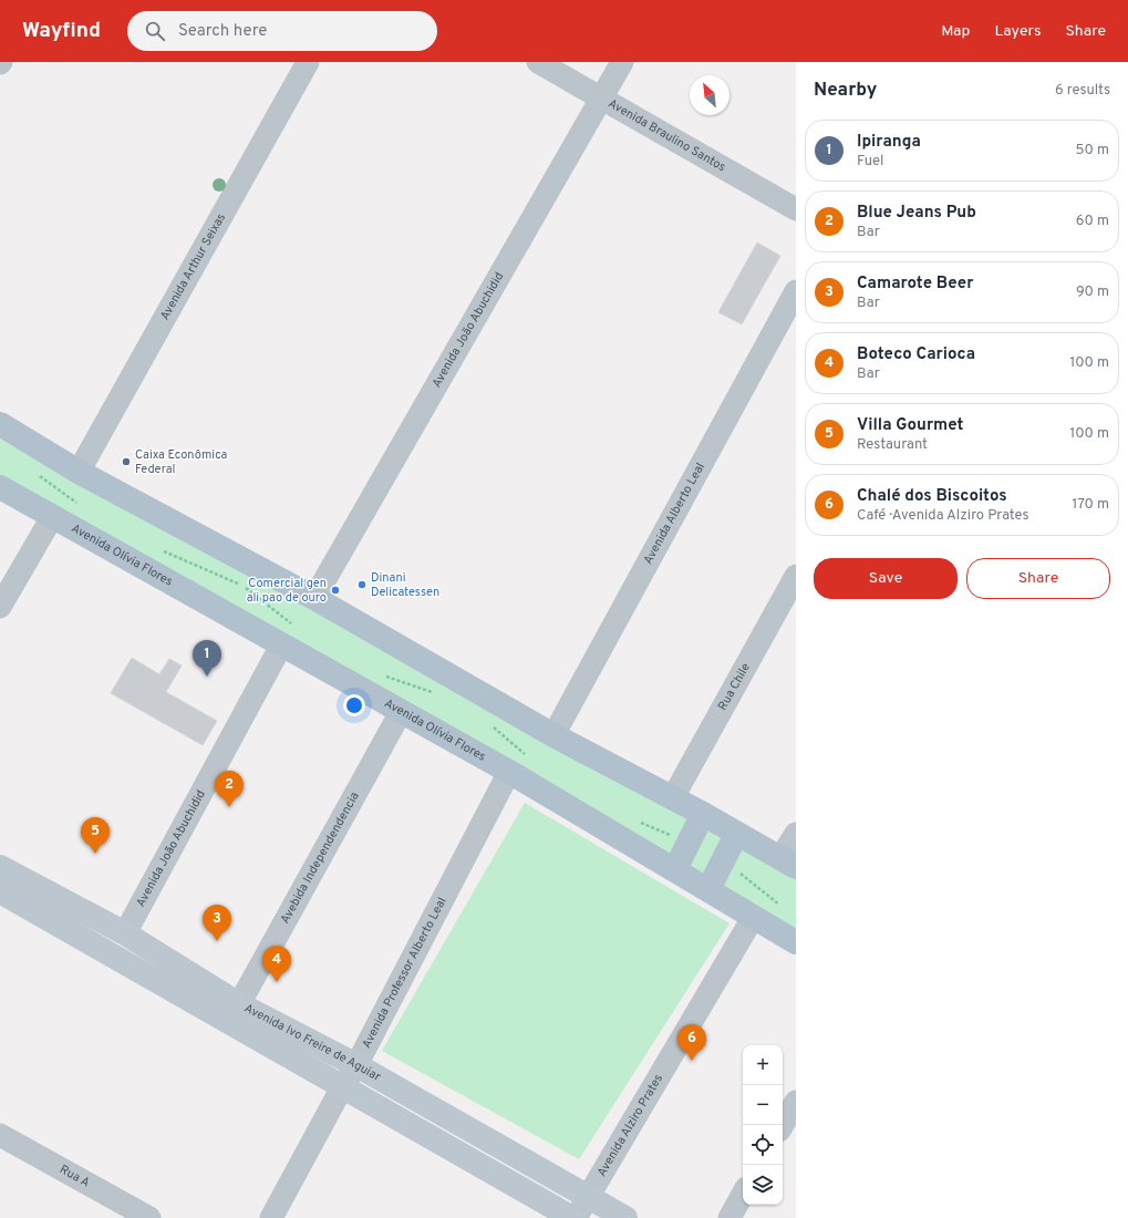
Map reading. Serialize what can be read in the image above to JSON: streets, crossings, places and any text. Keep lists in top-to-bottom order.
{
  "streets": {
    "main road": ["Avenida Olívia Flores"],
    "street": [
      "Avenida Braulino Santos",
      "Avenida Arthur Seixas",
      "Avenida João Abuchidid",
      "Avenida Alberto Leal",
      "Rua Chile",
      "Avebida Independendencia",
      "Avenida Professor Alberto Leal",
      "Avenida Ivo Freire de Aguiar",
      "Avenida Alziro Prates",
      "Rua A"
    ]
  },
  "crossings": [
    ["Avenida Braulino Santos", "Avenida João Abuchidid"],
    ["Avenida João Abuchidid", "Avenida Olívia Flores"],
    ["Avenida João Abuchidid", "Avenida Ivo Freire de Aguiar"],
    ["Avenida Olívia Flores", "Avebida Independendencia"],
    ["Avenida Olívia Flores", "Avenida Professor Alberto Leal"],
    ["Avenida Olívia Flores", "Avenida Alziro Prates"],
    ["Avebida Independendencia", "Avenida Ivo Freire de Aguiar"],
    ["Avenida Professor Alberto Leal", "Avenida Ivo Freire de Aguiar"],
    ["Avenida Ivo Freire de Aguiar", "Avenida Alziro Prates"]
  ],
  "places": ["Caixa Econômica Federal", "Dinani Delicatessen", "Comercial gen ali pao de ouro"],
  "north": "top left",
  "page": {
    "header": "Wayfind",
    "search": "Search here",
    "nav": ["Map", "Layers", "Share"],
    "heading": ["Nearby", "6 results"],
    "list": [
      {
        "mark": "1",
        "name": "Ipiranga",
        "note": "Fuel",
        "value": "50 m"
      },
      {
        "mark": "2",
        "name": "Blue Jeans Pub",
        "note": "Bar",
        "value": "60 m"
      },
      {
        "mark": "3",
        "name": "Camarote Beer",
        "note": "Bar",
        "value": "90 m"
      },
      {
        "mark": "4",
        "name": "Boteco Carioca",
        "note": "Bar",
        "value": "100 m"
      },
      {
        "mark": "5",
        "name": "Villa Gourmet",
        "note": "Restaurant",
        "value": "100 m"
      },
      {
        "mark": "6",
        "name": "Chalé dos Biscoitos",
        "note": "Café · Avenida Alziro Prates",
        "value": "170 m"
      }
    ],
    "buttons": ["Save", "Share"],
    "pins": [
      "1",
      "2",
      "5",
      "3",
      "4",
      "6"
    ],
    "map_buttons": ["+", "−"]
  }
}
